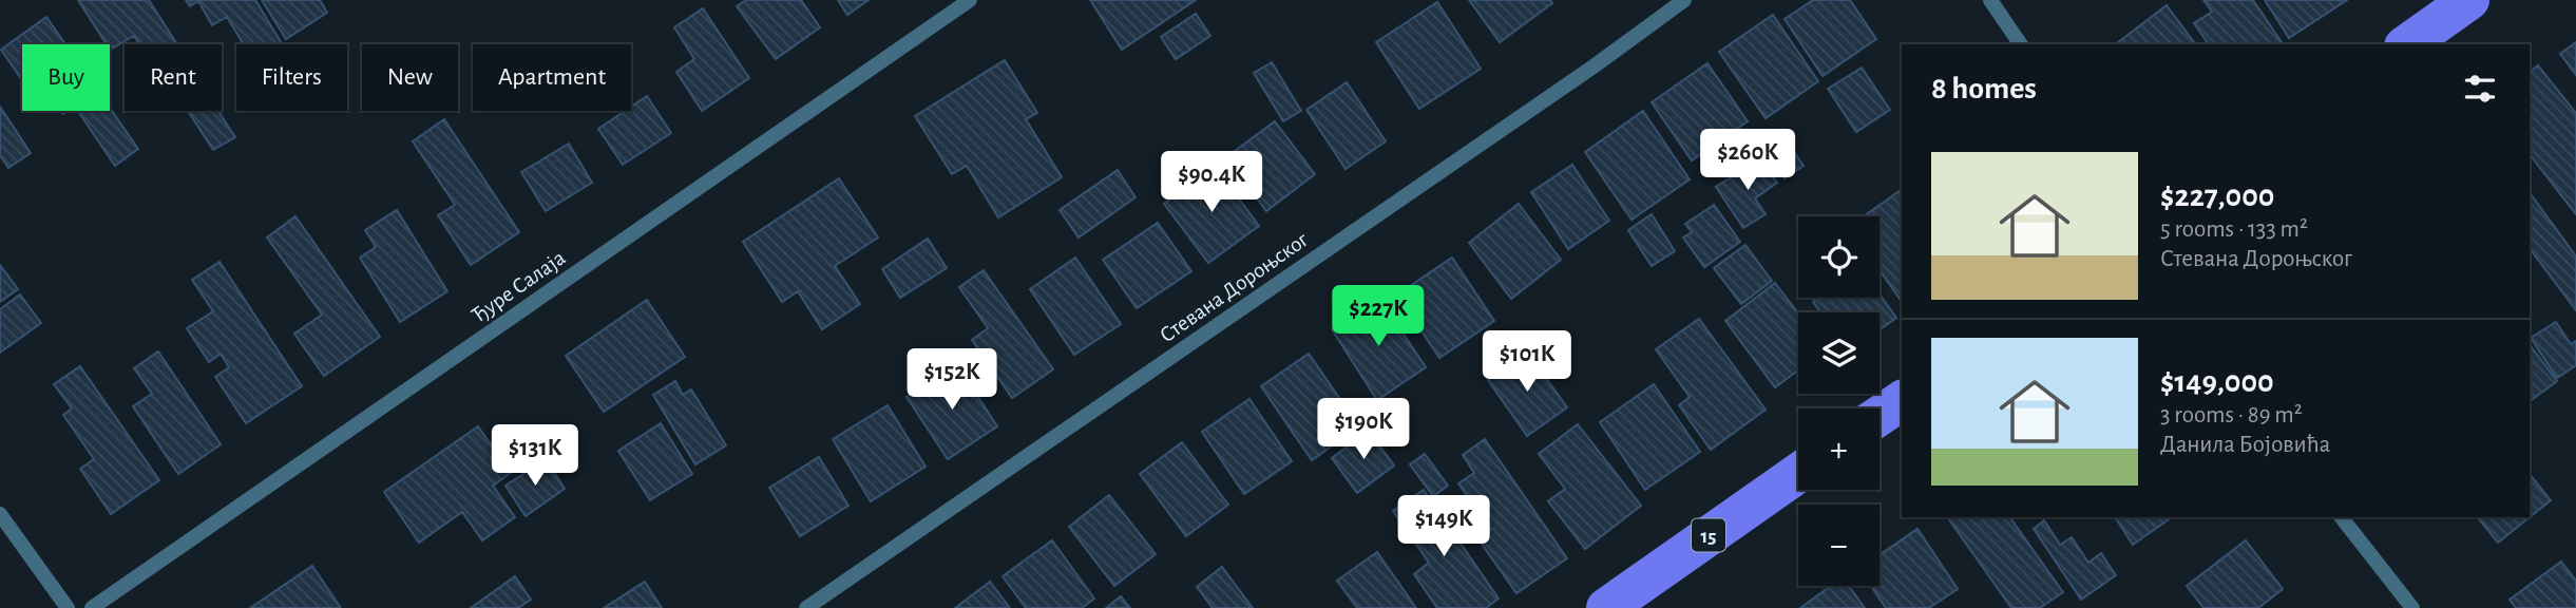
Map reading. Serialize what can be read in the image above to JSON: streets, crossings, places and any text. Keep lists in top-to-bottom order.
{
  "streets": {
    "main road": ["15"],
    "street": ["Ђуре Салаја", "Стевана Дороњског"]
  },
  "page": {
    "chip": [
      "Buy",
      "Rent",
      "Filters",
      "New",
      "Apartment"
    ],
    "heading": "8 homes",
    "price": [
      "$260K",
      "$90.4K",
      "$227K",
      "$101K",
      "$152K",
      "$190K",
      "$131K",
      "$149K"
    ],
    "list": [
      {
        "name": "$227,000",
        "note": "5 rooms · 133 m² · Стевана Дороњског"
      },
      {
        "name": "$149,000",
        "note": "3 rooms · 89 m² · Данила Бојовића"
      }
    ],
    "map_buttons": ["+", "−"]
  }
}
